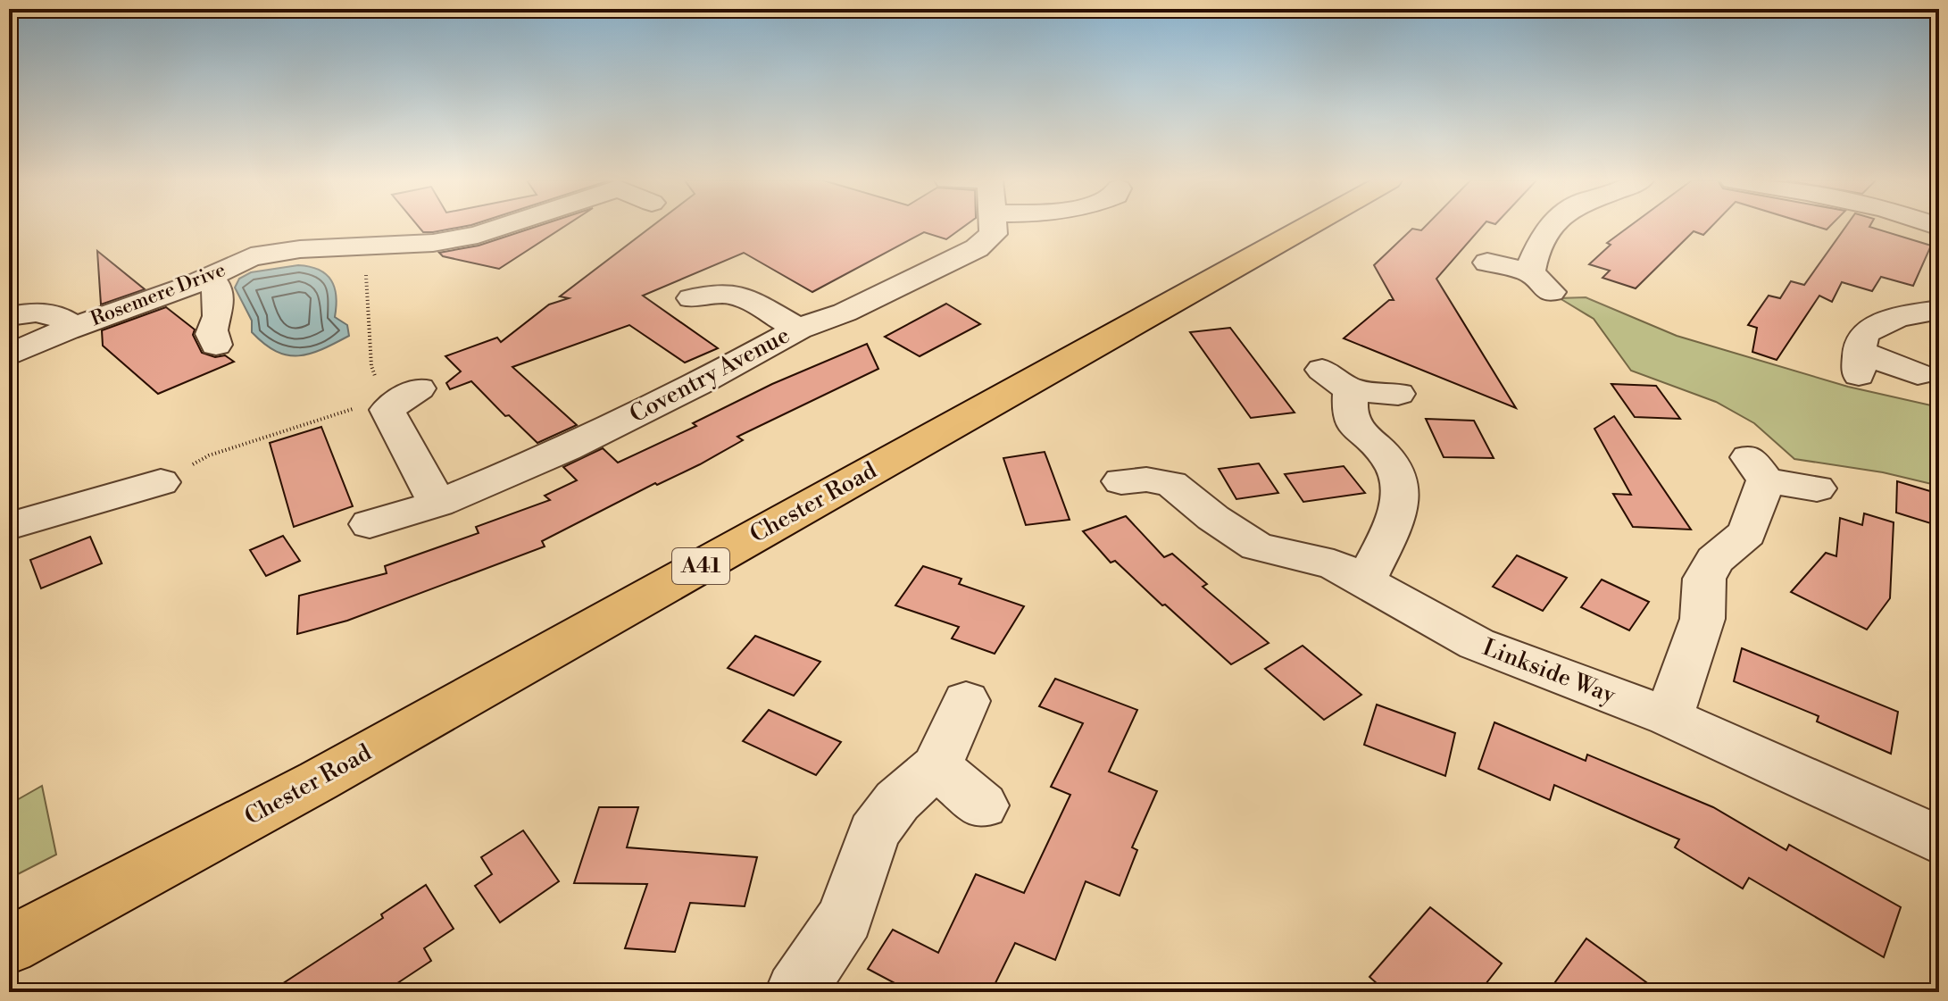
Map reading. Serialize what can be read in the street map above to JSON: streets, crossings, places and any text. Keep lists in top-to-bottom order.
{
  "streets": {
    "main road": ["Chester Road", "A41"],
    "street": ["Rosemere Drive", "Coventry Avenue", "Linkside Way"]
  }
}
